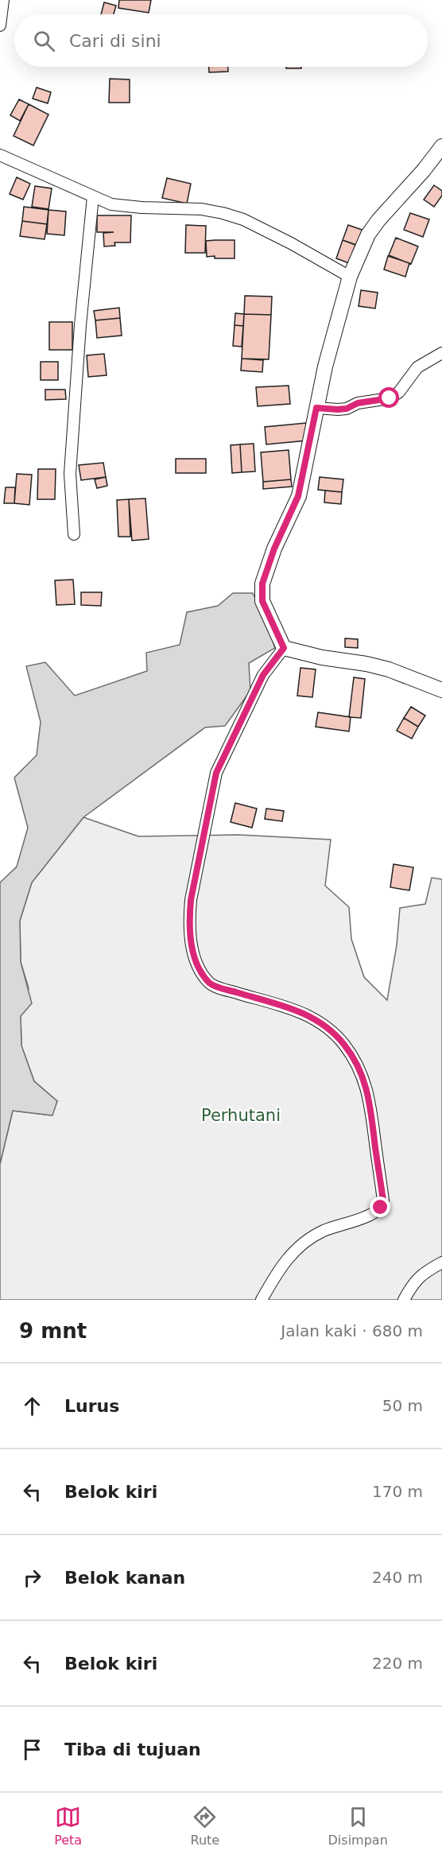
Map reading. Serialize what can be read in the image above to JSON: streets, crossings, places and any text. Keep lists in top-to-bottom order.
{
  "parks": ["Perhutani"],
  "page": {
    "search": "Cari di sini",
    "heading": ["9 mnt", "Jalan kaki · 680 m"],
    "list": [
      ["Lurus", "50 m"],
      ["Belok kiri", "170 m"],
      ["Belok kanan", "240 m"],
      ["Belok kiri", "220 m"],
      "Tiba di tujuan"
    ],
    "nav": ["Peta", "Rute", "Disimpan"]
  }
}
